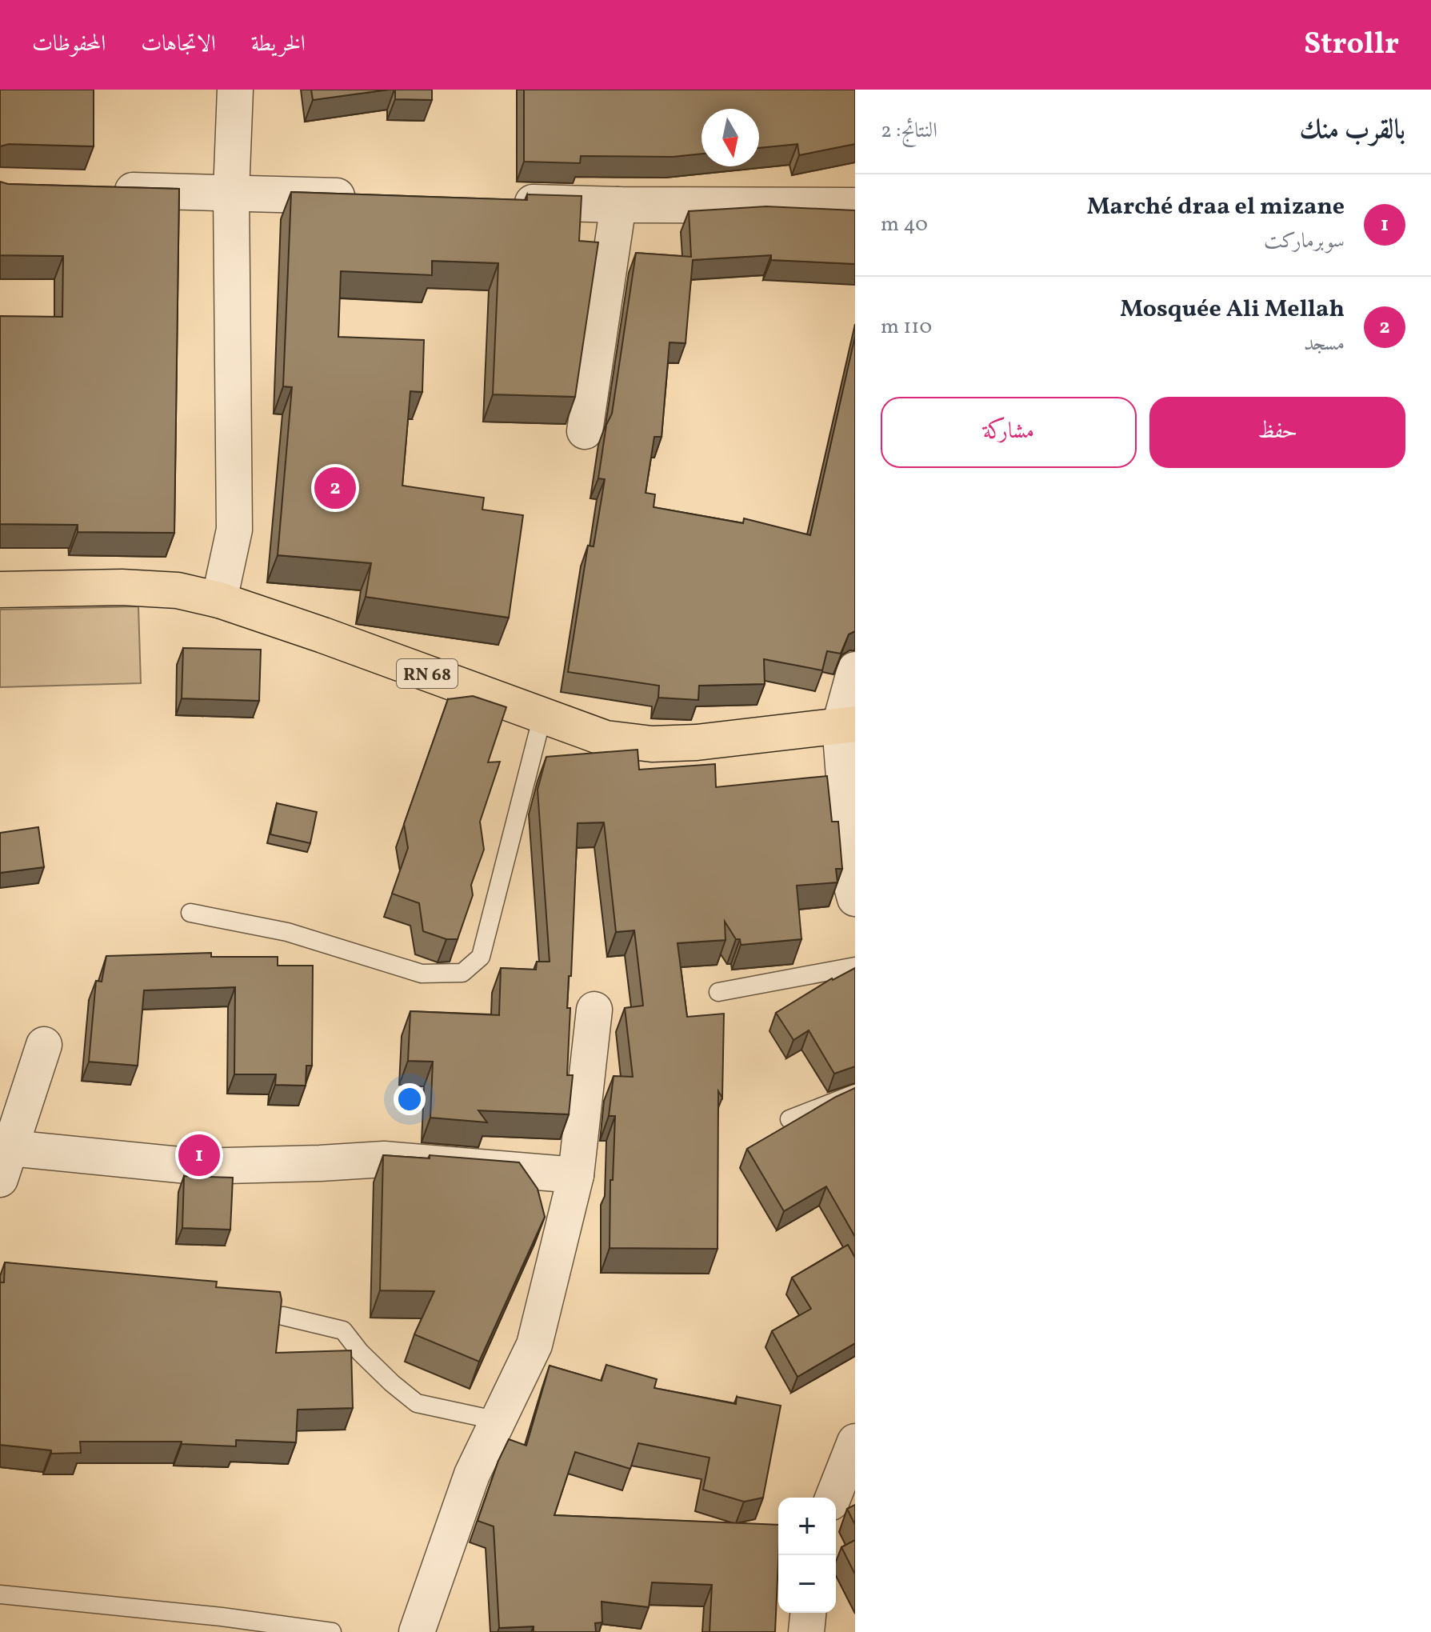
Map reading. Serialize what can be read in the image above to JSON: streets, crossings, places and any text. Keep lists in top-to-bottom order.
{
  "streets": {
    "main road": ["RN 68"]
  },
  "north": "bottom",
  "page": {
    "header": "Strollr",
    "nav": ["الخريطة", "الاتجاهات", "المحفوظات"],
    "heading": ["بالقرب منك", "النتائج: 2"],
    "list": [
      {
        "mark": "1",
        "name": "Marché draa el mizane",
        "note": "سوبرماركت",
        "value": "40 m"
      },
      {
        "mark": "2",
        "name": "Mosquée Ali Mellah",
        "note": "مسجد",
        "value": "110 m"
      }
    ],
    "buttons": ["حفظ", "مشاركة"],
    "pins": ["2", "1"],
    "map_buttons": ["+", "−"]
  }
}
